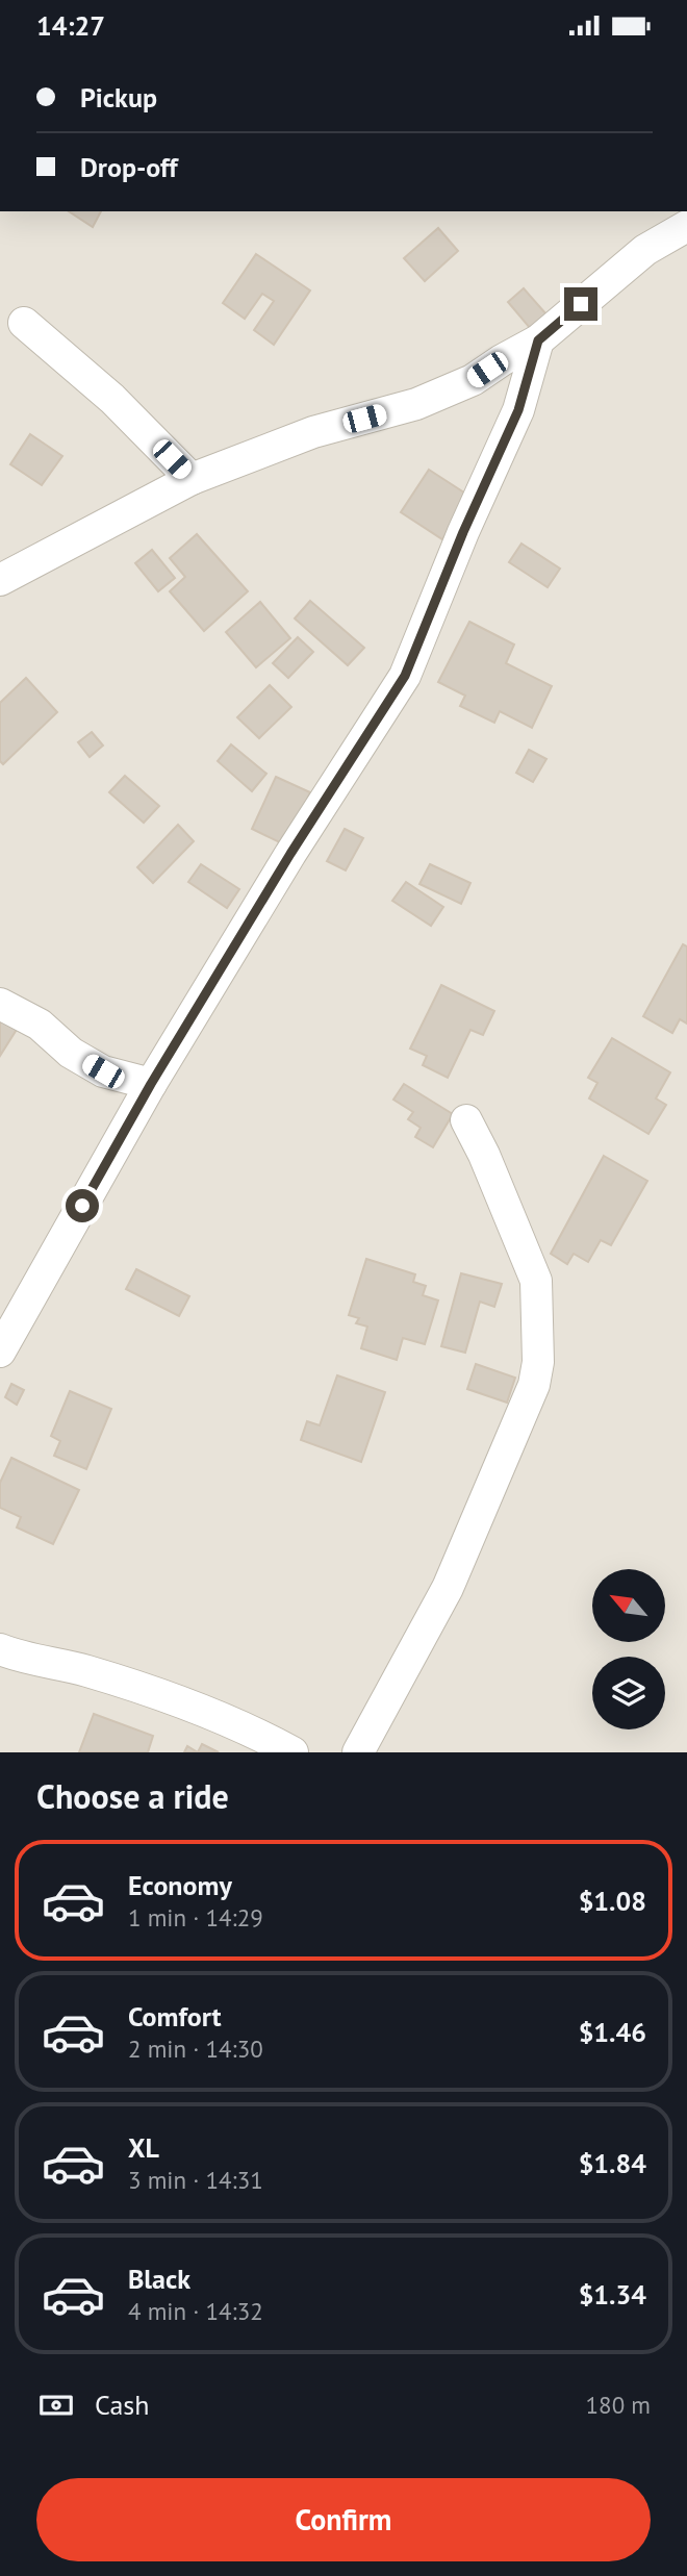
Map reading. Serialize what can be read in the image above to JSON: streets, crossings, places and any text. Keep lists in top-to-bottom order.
{
  "north": "top left",
  "page": {
    "status": "14:27",
    "banner": ["Pickup", "Drop-off"],
    "heading": "Choose a ride",
    "list": [
      {
        "name": "Economy",
        "note": "1 min · 14:29",
        "value": "$1.08"
      },
      {
        "name": "Comfort",
        "note": "2 min · 14:30",
        "value": "$1.46"
      },
      {
        "name": "XL",
        "note": "3 min · 14:31",
        "value": "$1.84"
      },
      {
        "name": "Black",
        "note": "4 min · 14:32",
        "value": "$1.34"
      }
    ],
    "pay": ["Cash", "180 m"],
    "buttons": "Confirm"
  }
}
